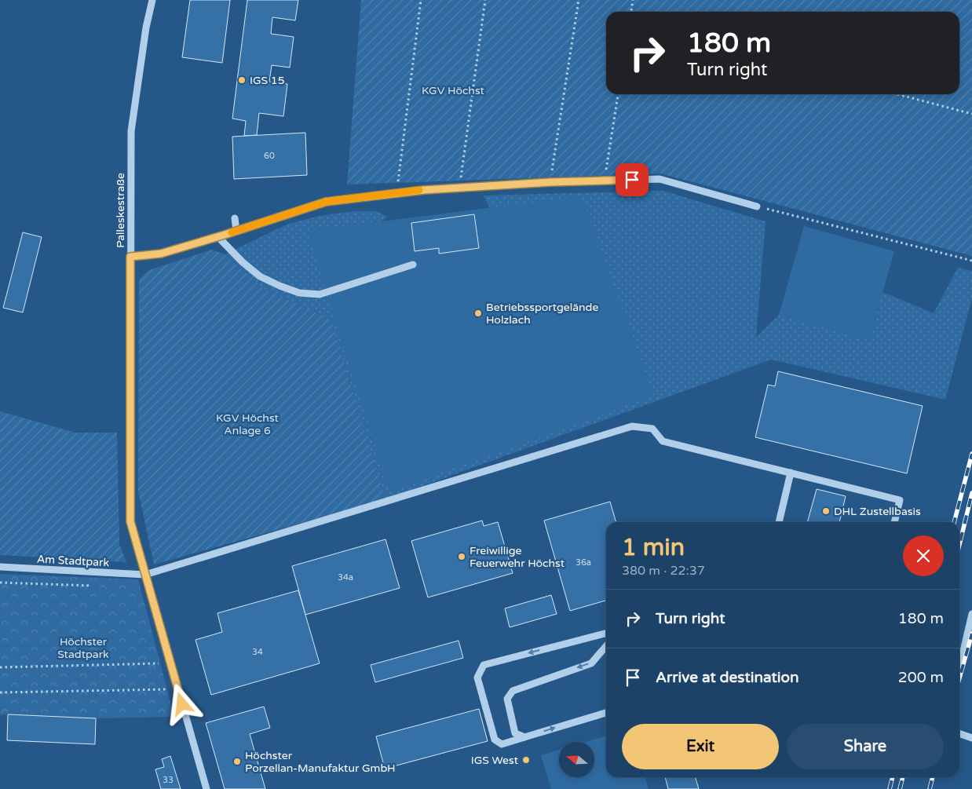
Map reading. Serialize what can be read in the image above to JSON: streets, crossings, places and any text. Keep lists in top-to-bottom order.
{
  "streets": {
    "street": ["Palleskestraße", "Am Stadtpark"]
  },
  "crossings": [
    ["Palleskestraße", "Am Stadtpark"]
  ],
  "parks": ["KGV Höchst", "KGV Höchst Anlage 6", "Höchster Stadtpark"],
  "places": [
    "IGS 15",
    "Betriebssportgelände Holzlach",
    "DHL Zustellbasis",
    "Freiwillige Feuerwehr Höchst",
    "IGS West",
    "Höchster Porzellan-Manufaktur GmbH"
  ],
  "house_numbers": [
    "60",
    "36a",
    "34a",
    "34",
    "33"
  ],
  "north": "left",
  "page": {
    "turn": ["180 m", "Turn right"],
    "heading": ["1 min", "380 m · 22:37"],
    "list": [
      {
        "name": "Turn right",
        "value": "180 m"
      },
      {
        "name": "Arrive at destination",
        "value": "200 m"
      }
    ],
    "buttons": ["Exit", "Share"]
  }
}
